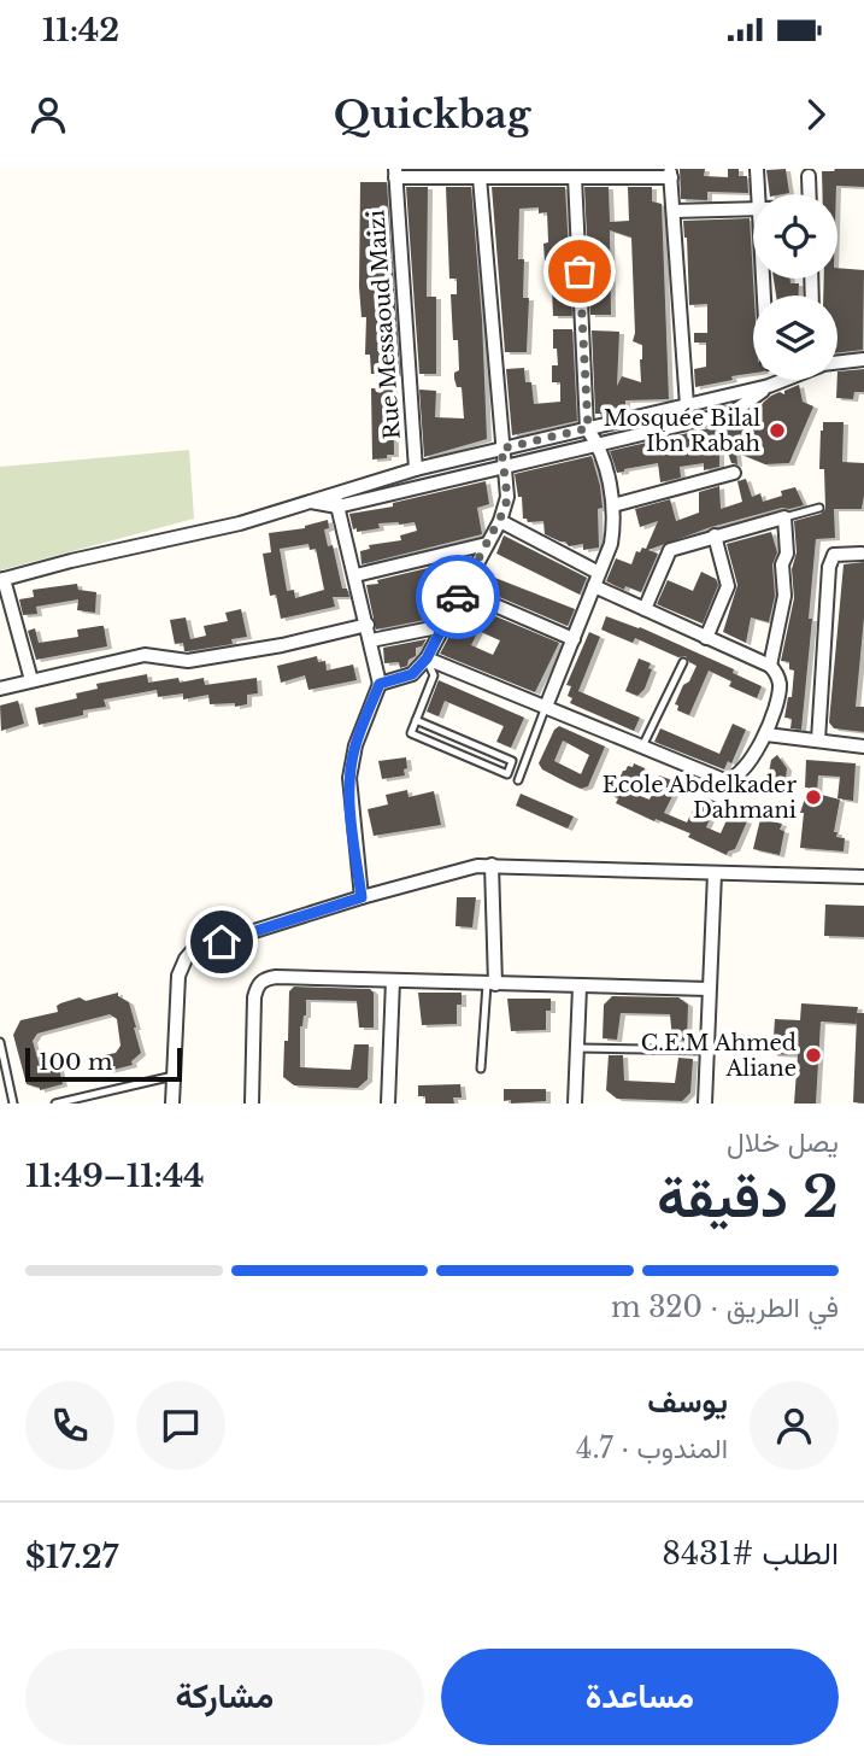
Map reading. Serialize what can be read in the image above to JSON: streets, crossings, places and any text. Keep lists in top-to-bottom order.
{
  "streets": {
    "street": ["Rue Messaoud Maizi"]
  },
  "places": ["Mosquée Bilal Ibn Rabah", "Ecole Abdelkader Dahmani", "C.E.M Ahmed Aliane"],
  "scale_bar": "100 m",
  "page": {
    "status": "11:42",
    "header": "Quickbag",
    "scale": "100 m",
    "heading": ["2 دقيقة", "يصل خلال", "11:44–11:49"],
    "panel": [
      "يوسف",
      "المندوب · 4.7",
      "الطلب #8431",
      "$17.27"
    ],
    "bar": "في الطريق · 320 m",
    "buttons": ["مساعدة", "مشاركة"]
  }
}
